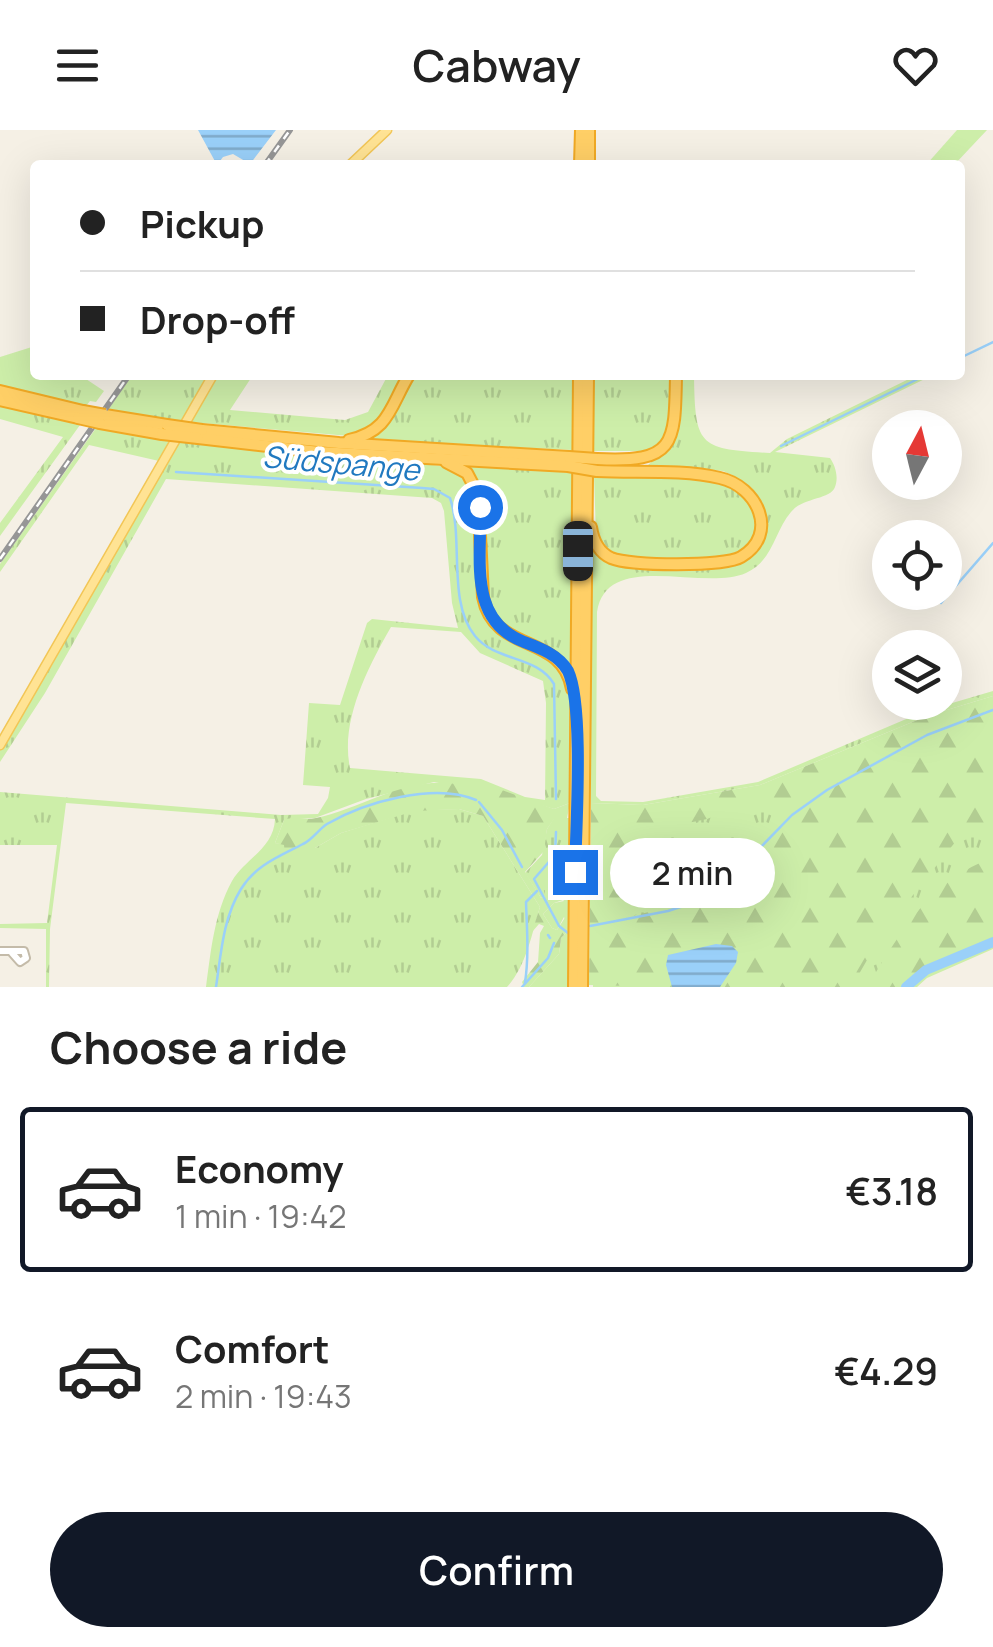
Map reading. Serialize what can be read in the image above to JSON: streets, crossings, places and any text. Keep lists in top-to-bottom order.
{
  "water": ["Südspange"],
  "north": "top",
  "page": {
    "header": "Cabway",
    "banner": ["Pickup", "Drop-off"],
    "bubble": "2 min",
    "heading": "Choose a ride",
    "list": [
      {
        "name": "Economy",
        "note": "1 min · 19:42",
        "value": "€3.18"
      },
      {
        "name": "Comfort",
        "note": "2 min · 19:43",
        "value": "€4.29"
      }
    ],
    "buttons": "Confirm"
  }
}
